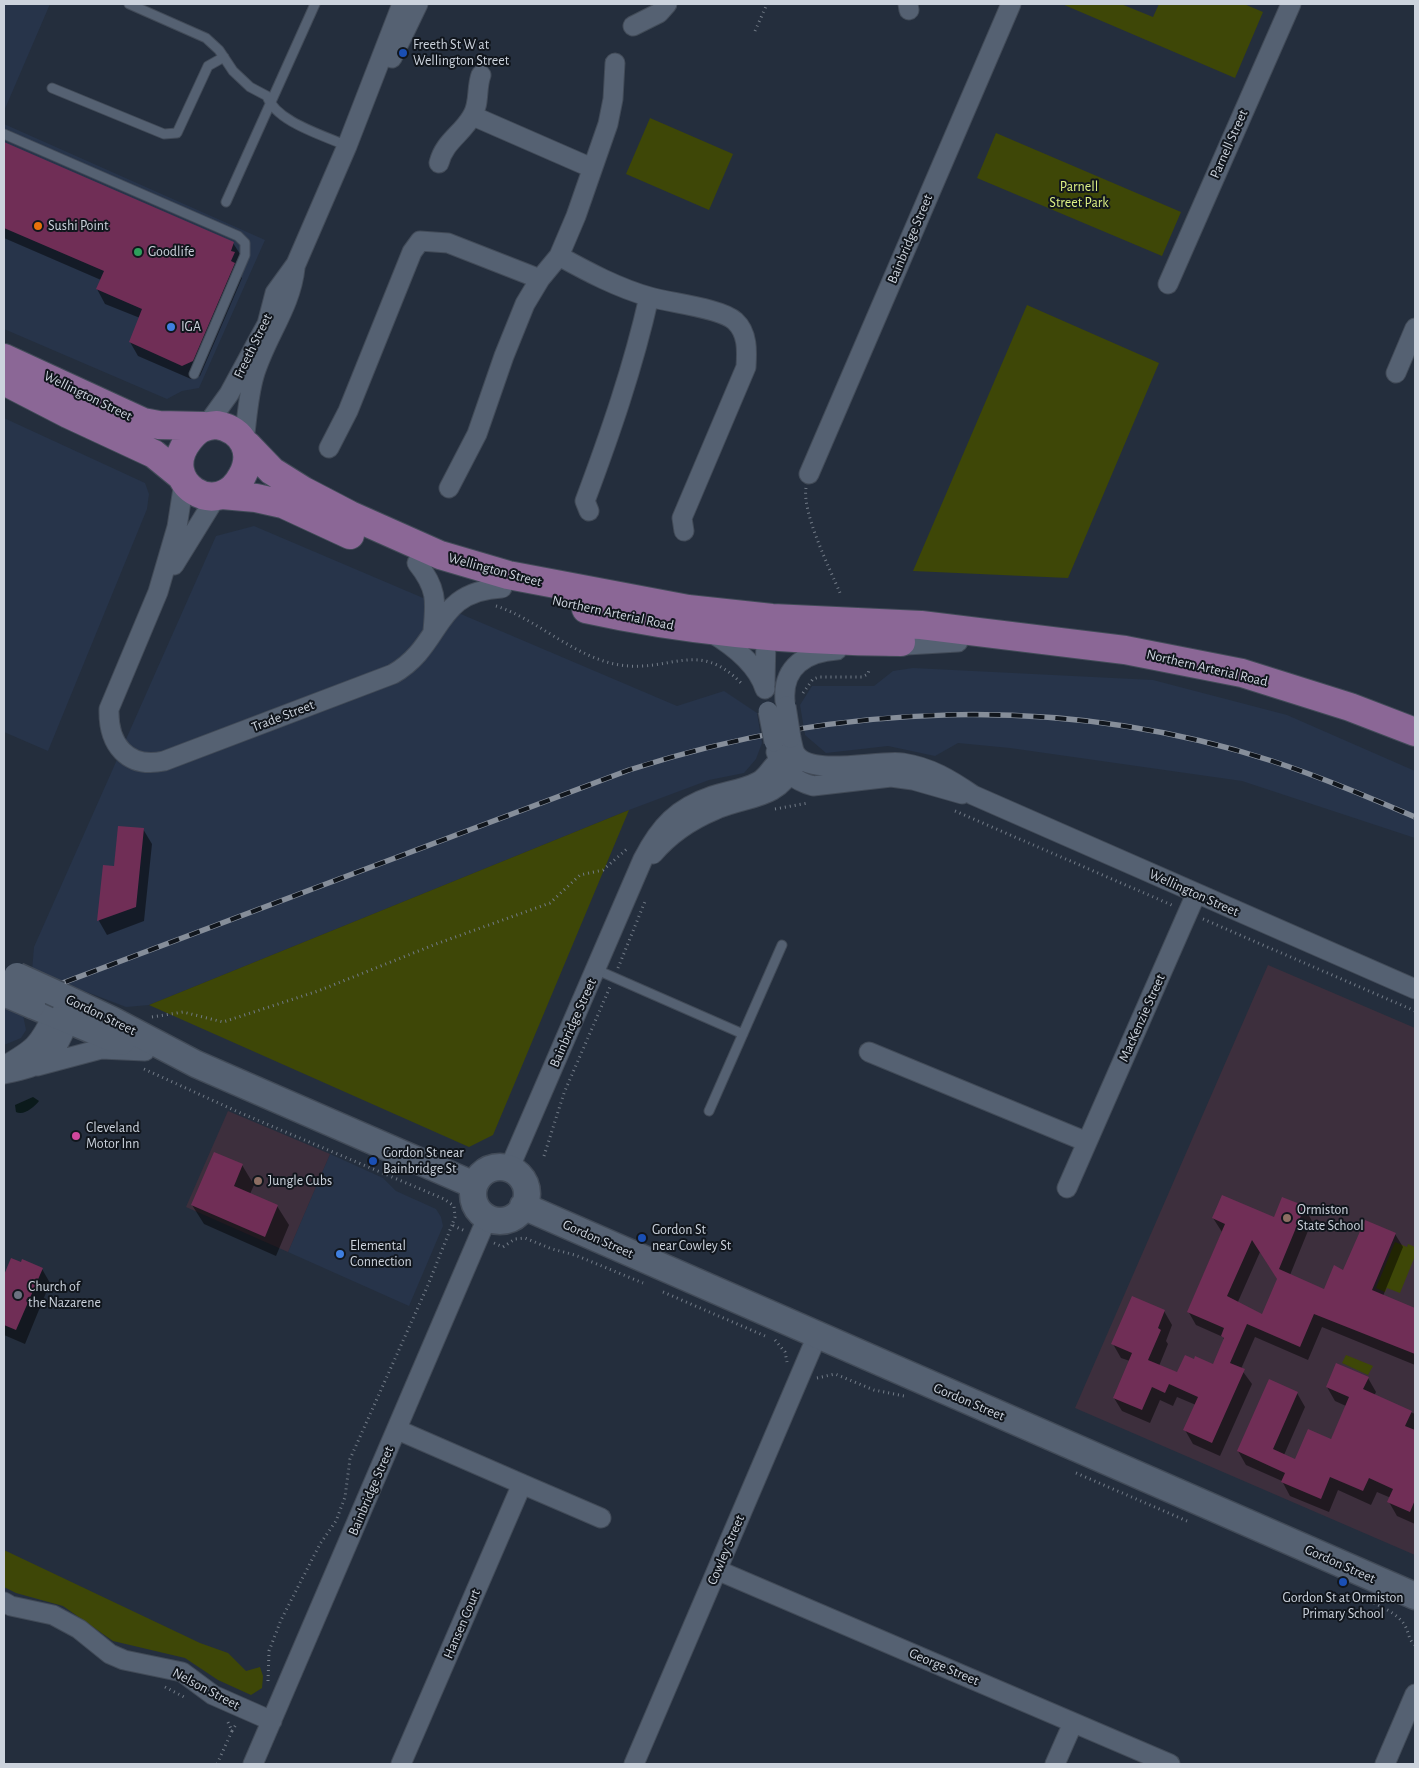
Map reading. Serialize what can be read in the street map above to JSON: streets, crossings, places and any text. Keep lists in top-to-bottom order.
{
  "streets": {
    "main road": ["Wellington Street", "Northern Arterial Road"],
    "street": [
      "Parnell Street",
      "Bainbridge Street",
      "Freeth Street",
      "Trade Street",
      "Gordon Street",
      "MacKenzie Street",
      "Cowley Street",
      "Hansen Court",
      "George Street",
      "Nelson Street"
    ]
  },
  "crossings": [
    ["Bainbridge Street", "Wellington Street"],
    ["Bainbridge Street", "Gordon Street"],
    ["Bainbridge Street", "Nelson Street"],
    ["Freeth Street", "Wellington Street"],
    ["Freeth Street", "Northern Arterial Road"],
    ["Wellington Street", "Northern Arterial Road"],
    ["Wellington Street", "MacKenzie Street"],
    ["Northern Arterial Road", "Trade Street"],
    ["Gordon Street", "Cowley Street"],
    ["Cowley Street", "George Street"]
  ],
  "parks": ["Parnell Street Park"],
  "places": [
    "Freeth St W at Wellington Street",
    "Sushi Point",
    "Goodlife",
    "IGA",
    "Cleveland Motor Inn",
    "Gordon St near Bainbridge St",
    "Jungle Cubs",
    "Ormiston State School",
    "Gordon St near Cowley St",
    "Elemental Connection",
    "Church of the Nazarene",
    "Gordon St at Ormiston Primary School"
  ]
}
